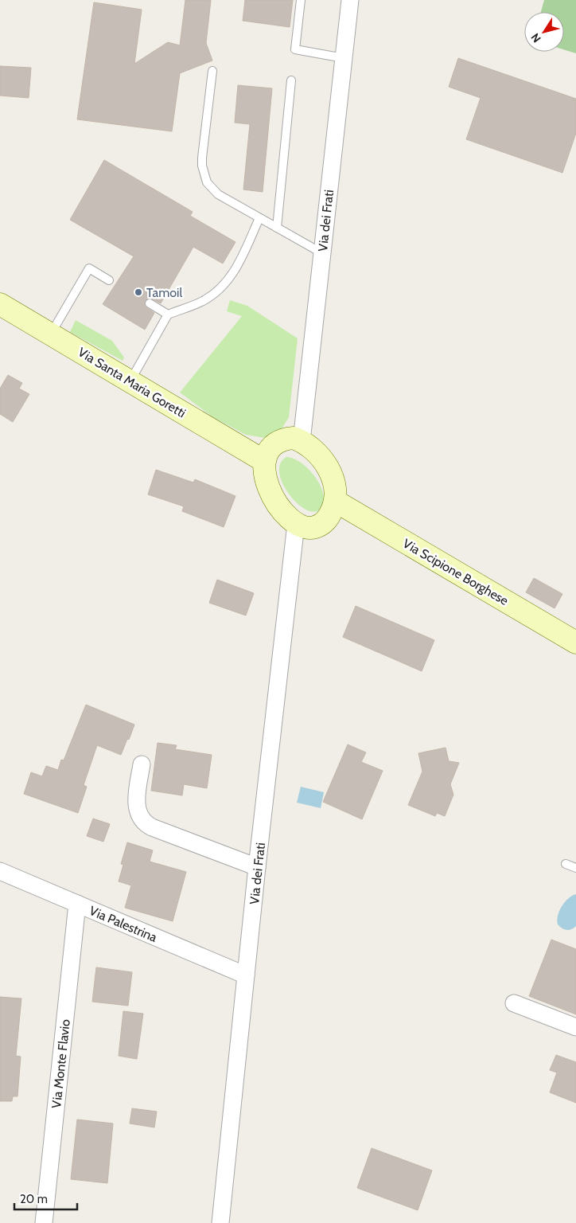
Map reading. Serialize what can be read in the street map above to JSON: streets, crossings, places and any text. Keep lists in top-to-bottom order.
{
  "streets": {
    "main road": ["Via Santa Maria Goretti", "Via Scipione Borghese"],
    "street": ["Via dei Frati", "Via Palestrina", "Via Monte Flavio"]
  },
  "crossings": [
    ["Via dei Frati", "Via Santa Maria Goretti"],
    ["Via dei Frati", "Via Scipione Borghese"],
    ["Via dei Frati", "Via Palestrina"],
    ["Via Santa Maria Goretti", "Via Scipione Borghese"],
    ["Via Palestrina", "Via Monte Flavio"]
  ],
  "places": ["Tamoil"],
  "scale_bar": "20 m",
  "north": "bottom left"
}
